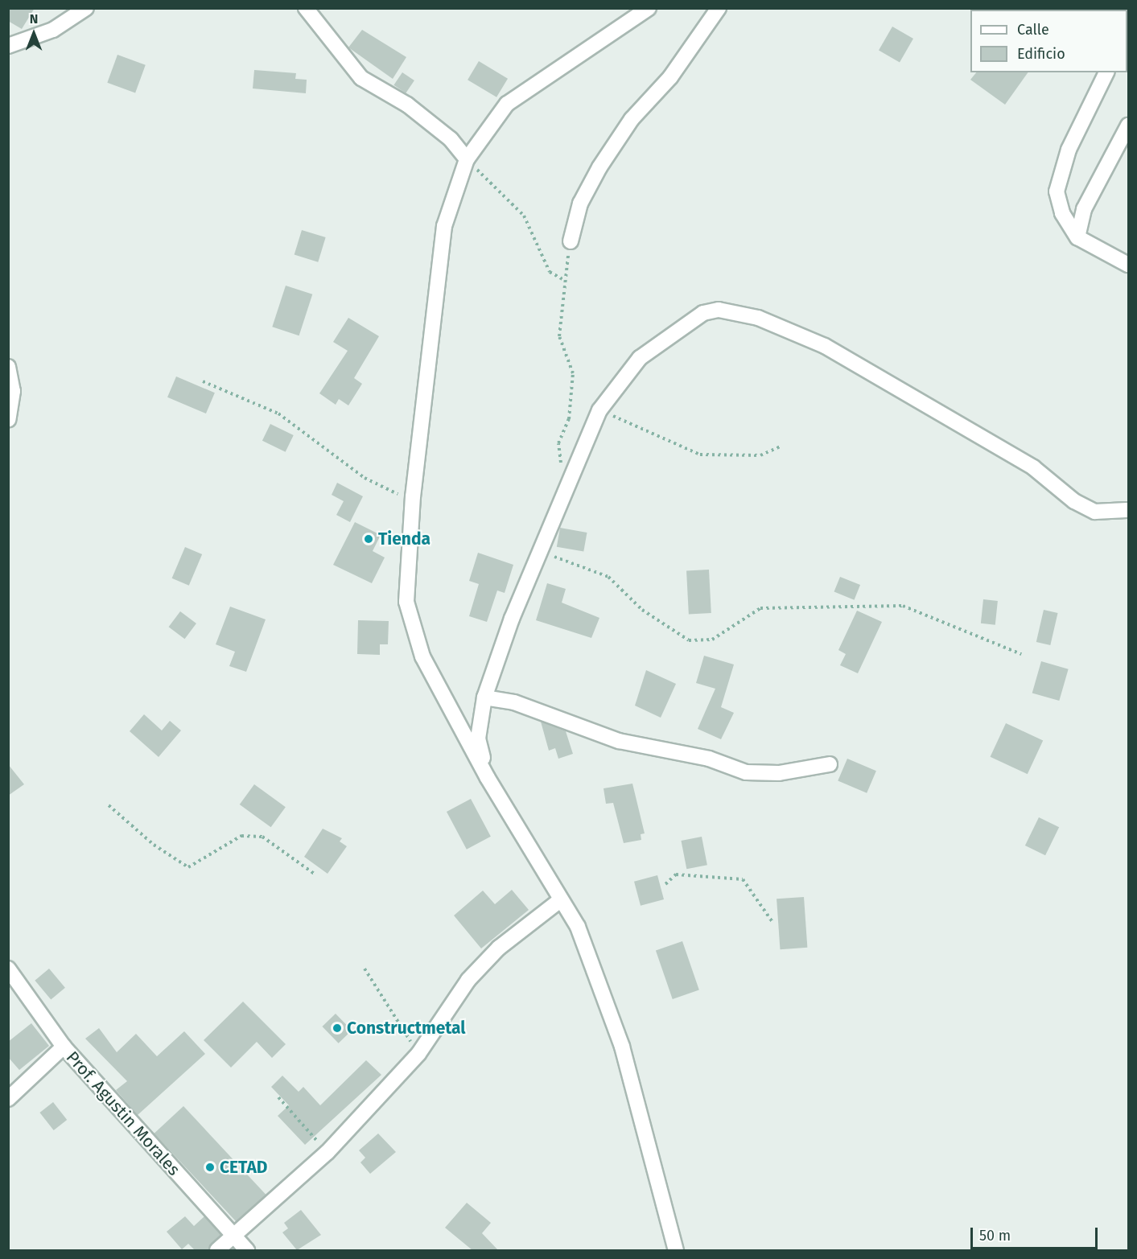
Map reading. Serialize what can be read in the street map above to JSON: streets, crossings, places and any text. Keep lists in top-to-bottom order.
{
  "streets": {
    "street": ["Prof. Agustin Morales"]
  },
  "places": ["Tienda", "Constructmetal", "CETAD"],
  "legend": ["Calle", "Edificio"],
  "scale_bar": "50 m",
  "north": "top"
}
